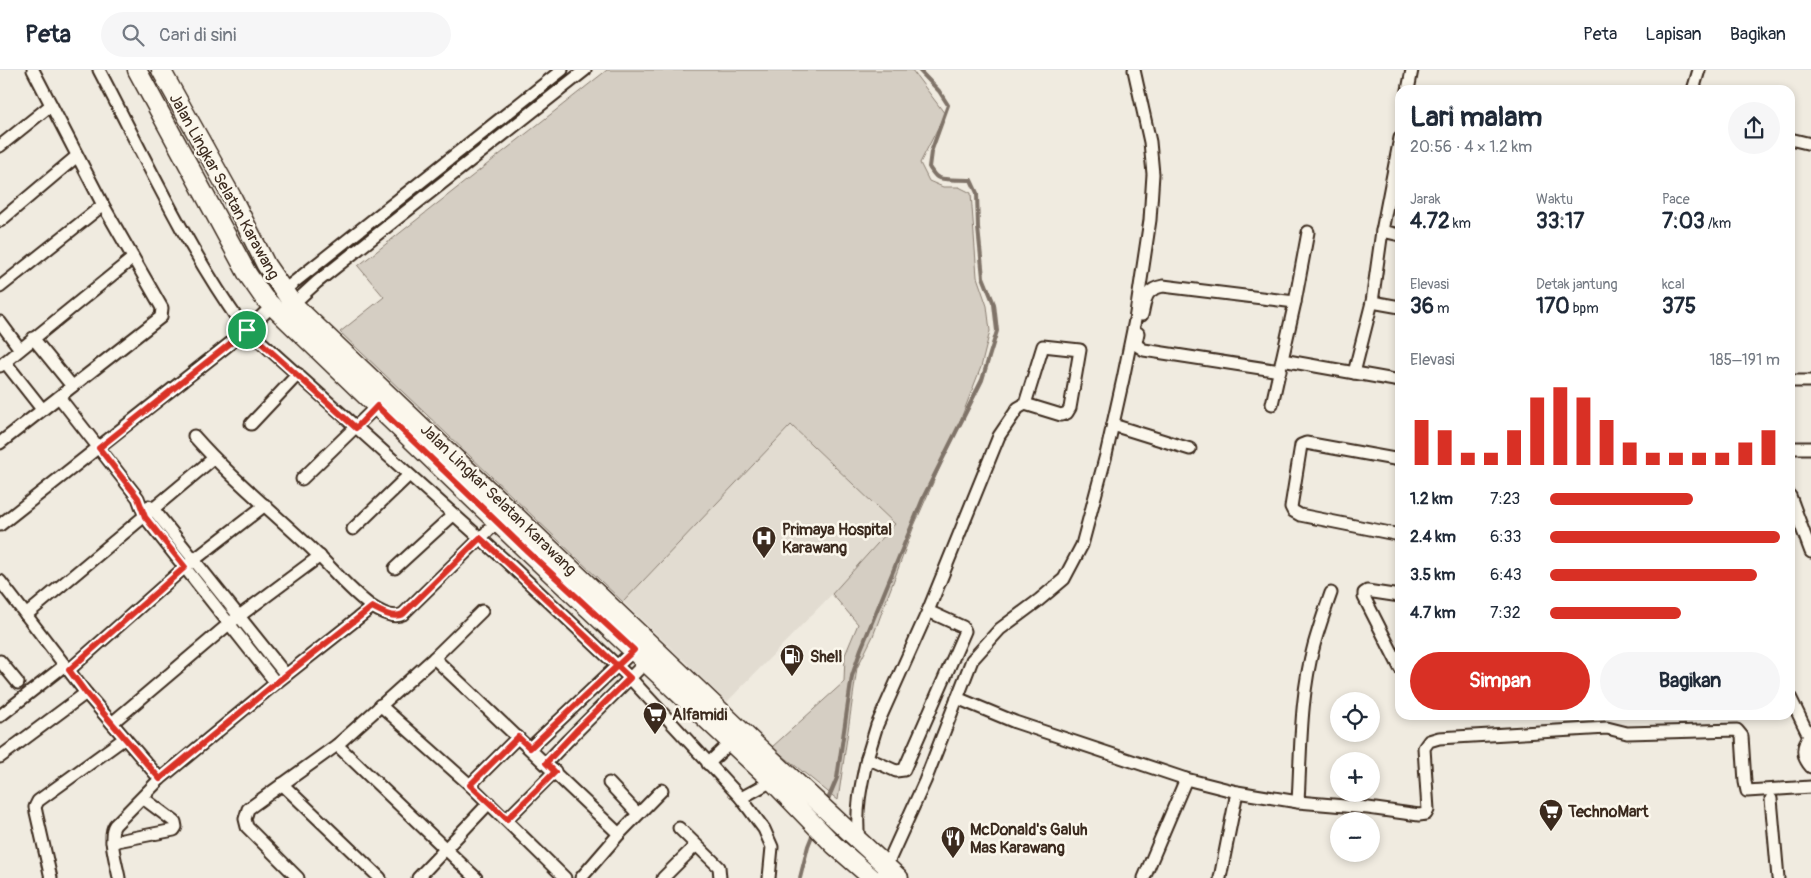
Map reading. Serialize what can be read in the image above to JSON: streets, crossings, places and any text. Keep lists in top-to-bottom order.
{
  "streets": {
    "main road": ["Jalan Lingkar Selatan Karawang"]
  },
  "places": {
    "hospital": ["Primaya Hospital Karawang"],
    "fuel station": ["Shell"],
    "supermarket": ["Alfamidi", "TechnoMart"],
    "restaurant": ["McDonald's Galuh Mas Karawang"]
  },
  "page": {
    "header": "Peta",
    "search": "Cari di sini",
    "nav": ["Peta", "Lapisan", "Bagikan"],
    "heading": ["Lari malam", "20:56 · 4 × 1.2 km"],
    "stats": [
      ["Jarak", "4.72 km"],
      ["Waktu", "33:17"],
      ["Pace", "7:03 /km"],
      ["Elevasi", "36 m"],
      ["Detak jantung", "170 bpm"],
      ["kcal", "375"]
    ],
    "chart": ["Elevasi", "185–191 m"],
    "list": [
      {
        "name": "1.2 km",
        "note": "7:23"
      },
      {
        "name": "2.4 km",
        "note": "6:33"
      },
      {
        "name": "3.5 km",
        "note": "6:43"
      },
      {
        "name": "4.7 km",
        "note": "7:32"
      }
    ],
    "buttons": ["Simpan", "Bagikan"],
    "map_buttons": ["+", "−"]
  }
}
